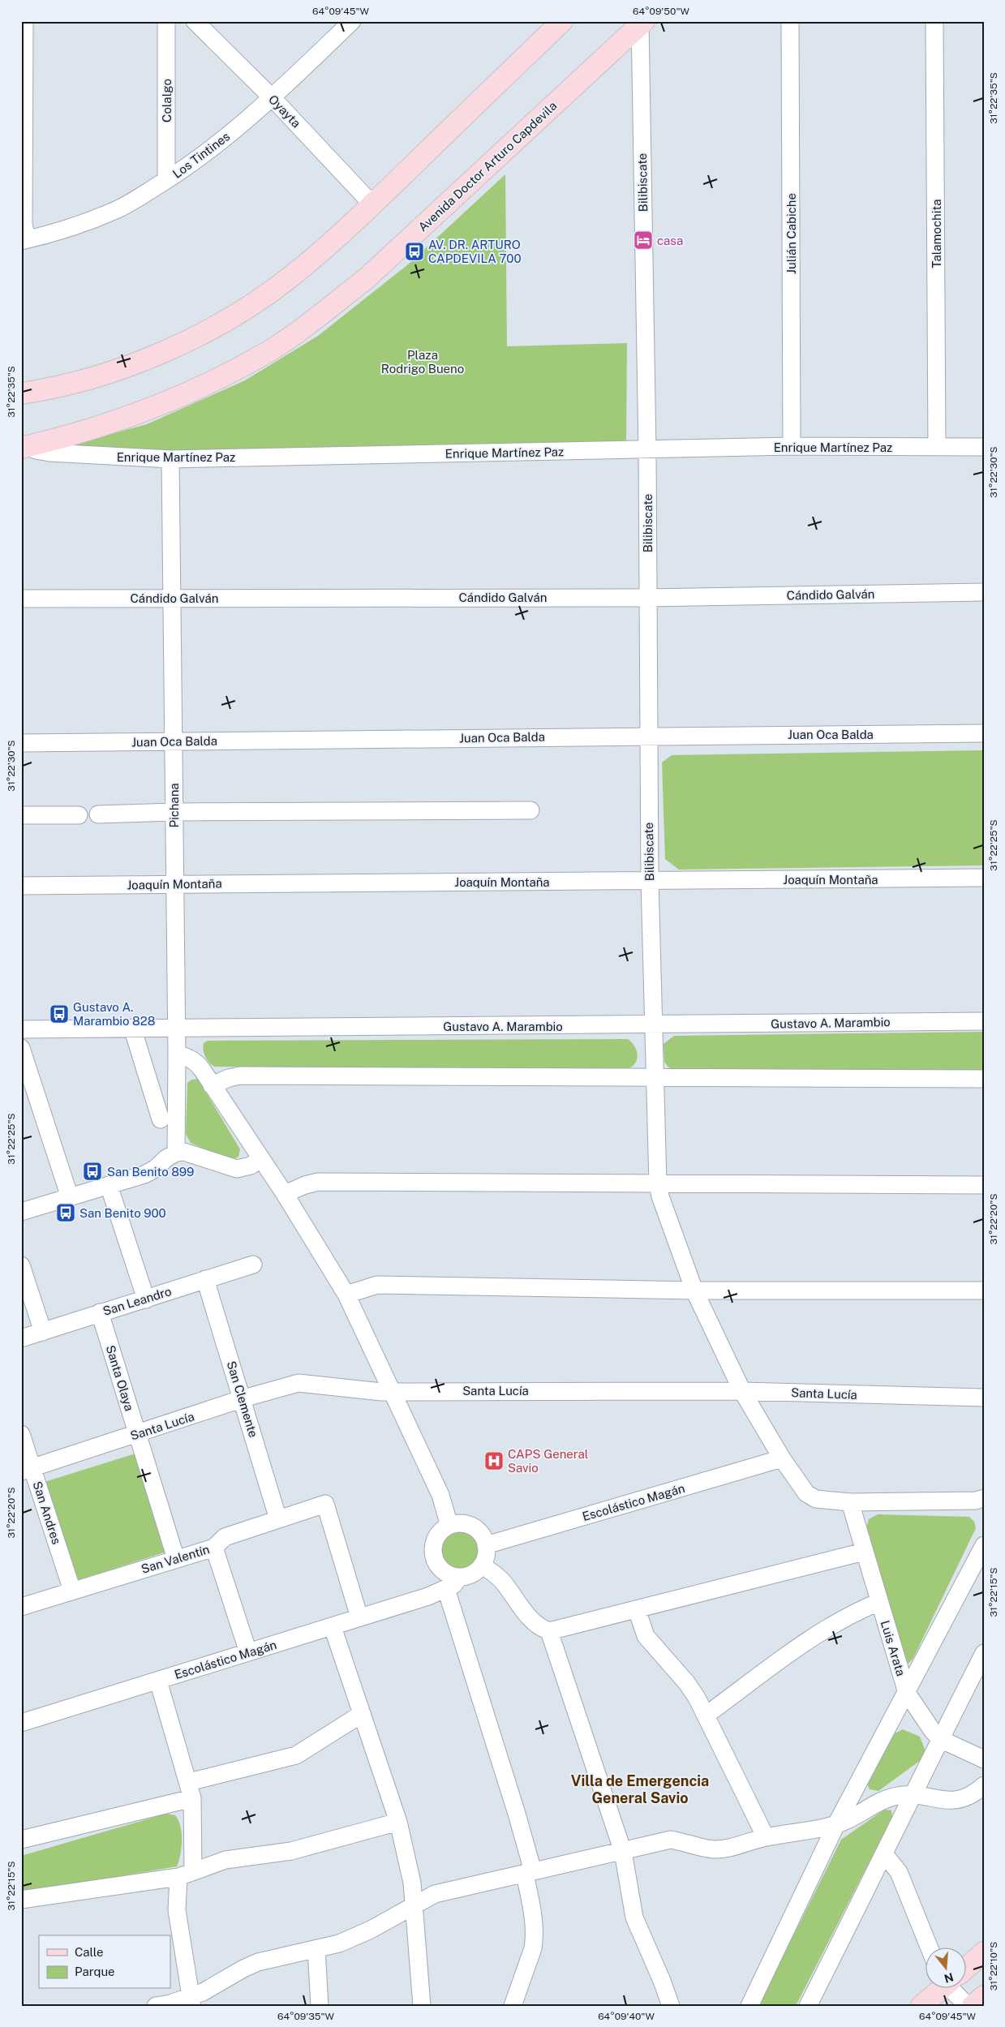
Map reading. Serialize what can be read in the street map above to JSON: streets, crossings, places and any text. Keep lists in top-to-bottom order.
{
  "streets": {
    "main road": ["Avenida Doctor Arturo Capdevila"],
    "street": [
      "Colalgo",
      "Oyayta",
      "Los Tintines",
      "Bilibiscate",
      "Julián Cabiche",
      "Talamochita",
      "Enrique Martínez Paz",
      "Cándido Galván",
      "Juan Oca Balda",
      "Pichana",
      "Joaquín Montaña",
      "Gustavo A. Marambio",
      "San Leandro",
      "Santa Olaya",
      "Santa Lucía",
      "San Clemente",
      "Escolástico Magán",
      "San Andres",
      "San Valentín",
      "Luis Arata"
    ]
  },
  "crossings": [
    ["Colalgo", "Los Tintines"],
    ["Oyayta", "Los Tintines"],
    ["Avenida Doctor Arturo Capdevila", "Bilibiscate"],
    ["Avenida Doctor Arturo Capdevila", "Enrique Martínez Paz"],
    ["Bilibiscate", "Enrique Martínez Paz"],
    ["Bilibiscate", "Cándido Galván"],
    ["Bilibiscate", "Juan Oca Balda"],
    ["Bilibiscate", "Joaquín Montaña"],
    ["Bilibiscate", "Gustavo A. Marambio"],
    ["Bilibiscate", "Santa Lucía"],
    ["Bilibiscate", "Escolástico Magán"],
    ["Bilibiscate", "Luis Arata"],
    ["Julián Cabiche", "Enrique Martínez Paz"],
    ["Talamochita", "Enrique Martínez Paz"],
    ["Enrique Martínez Paz", "Pichana"],
    ["Cándido Galván", "Pichana"],
    ["Juan Oca Balda", "Pichana"],
    ["Pichana", "Joaquín Montaña"],
    ["Pichana", "Gustavo A. Marambio"],
    ["San Leandro", "Santa Olaya"],
    ["San Leandro", "San Clemente"],
    ["Santa Olaya", "Santa Lucía"],
    ["Santa Olaya", "San Valentín"],
    ["Santa Lucía", "San Clemente"],
    ["Santa Lucía", "San Andres"],
    ["San Clemente", "San Valentín"],
    ["Escolástico Magán", "San Valentín"],
    ["San Andres", "San Valentín"]
  ],
  "districts": ["Villa de Emergencia General Savio"],
  "parks": ["Plaza Rodrigo Bueno"],
  "places": {
    "hotel": ["casa"],
    "bus stop": [
      "AV. DR. ARTURO CAPDEVILA 700",
      "Gustavo A. Marambio 828",
      "San Benito 899",
      "San Benito 900"
    ],
    "hospital": ["CAPS General Savio"]
  },
  "legend": ["Calle", "Parque"],
  "north": "bottom",
  "coordinates": [
    "64°09'45\"W",
    "64°09'50\"W",
    "31°22'35\"S",
    "31°22'30\"S",
    "31°22'25\"S",
    "31°22'20\"S",
    "31°22'15\"S",
    "31°22'10\"S",
    "64°09'35\"W",
    "64°09'40\"W"
  ]
}
